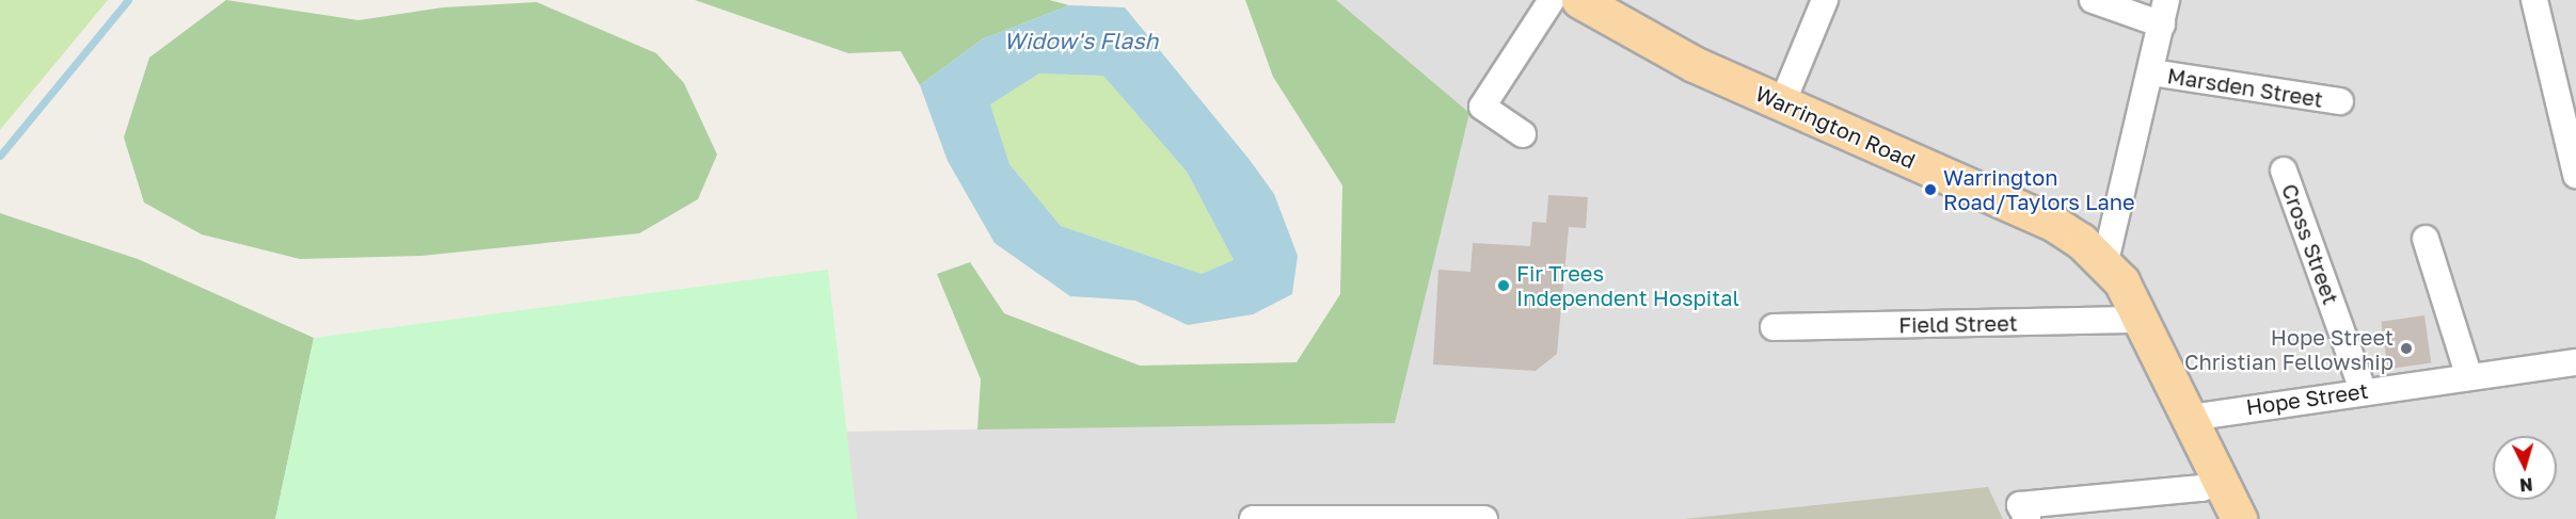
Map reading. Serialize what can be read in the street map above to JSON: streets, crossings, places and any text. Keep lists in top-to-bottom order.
{
  "streets": {
    "main road": ["Warrington Road"],
    "street": [
      "Marsden Street",
      "Cross Street",
      "Field Street",
      "Hope Street"
    ]
  },
  "crossings": [
    ["Warrington Road", "Field Street"],
    ["Warrington Road", "Hope Street"],
    ["Cross Street", "Hope Street"]
  ],
  "water": ["Widow's Flash"],
  "places": ["Warrington Road/Taylors Lane", "Fir Trees Independent Hospital", "Hope Street Christian Fellowship"],
  "north": "bottom"
}
